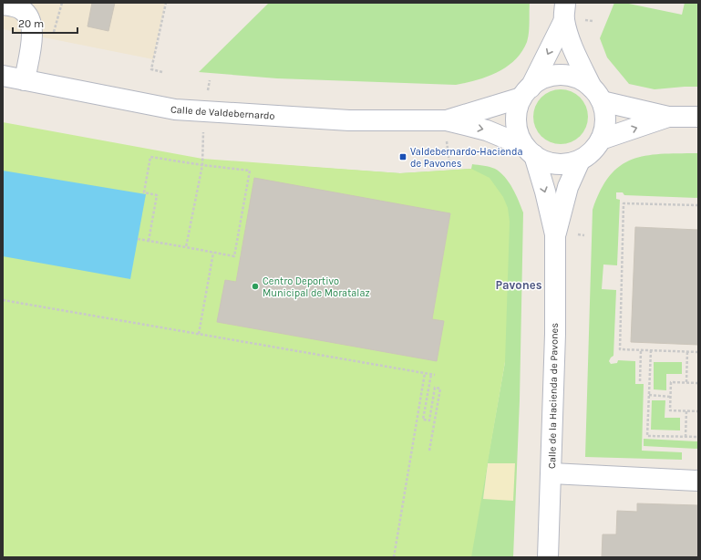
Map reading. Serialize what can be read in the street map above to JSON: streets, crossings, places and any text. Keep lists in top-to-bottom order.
{
  "streets": {
    "street": ["Calle de Valdebernardo", "Calle de la Hacienda de Pavones"]
  },
  "crossings": [
    ["Calle de Valdebernardo", "Calle de la Hacienda de Pavones"]
  ],
  "districts": ["Pavones"],
  "places": {
    "transit": ["Valdebernardo-Hacienda de Pavones"],
    "other": ["Centro Deportivo Municipal de Moratalaz"]
  },
  "scale_bar": "20 m"
}
